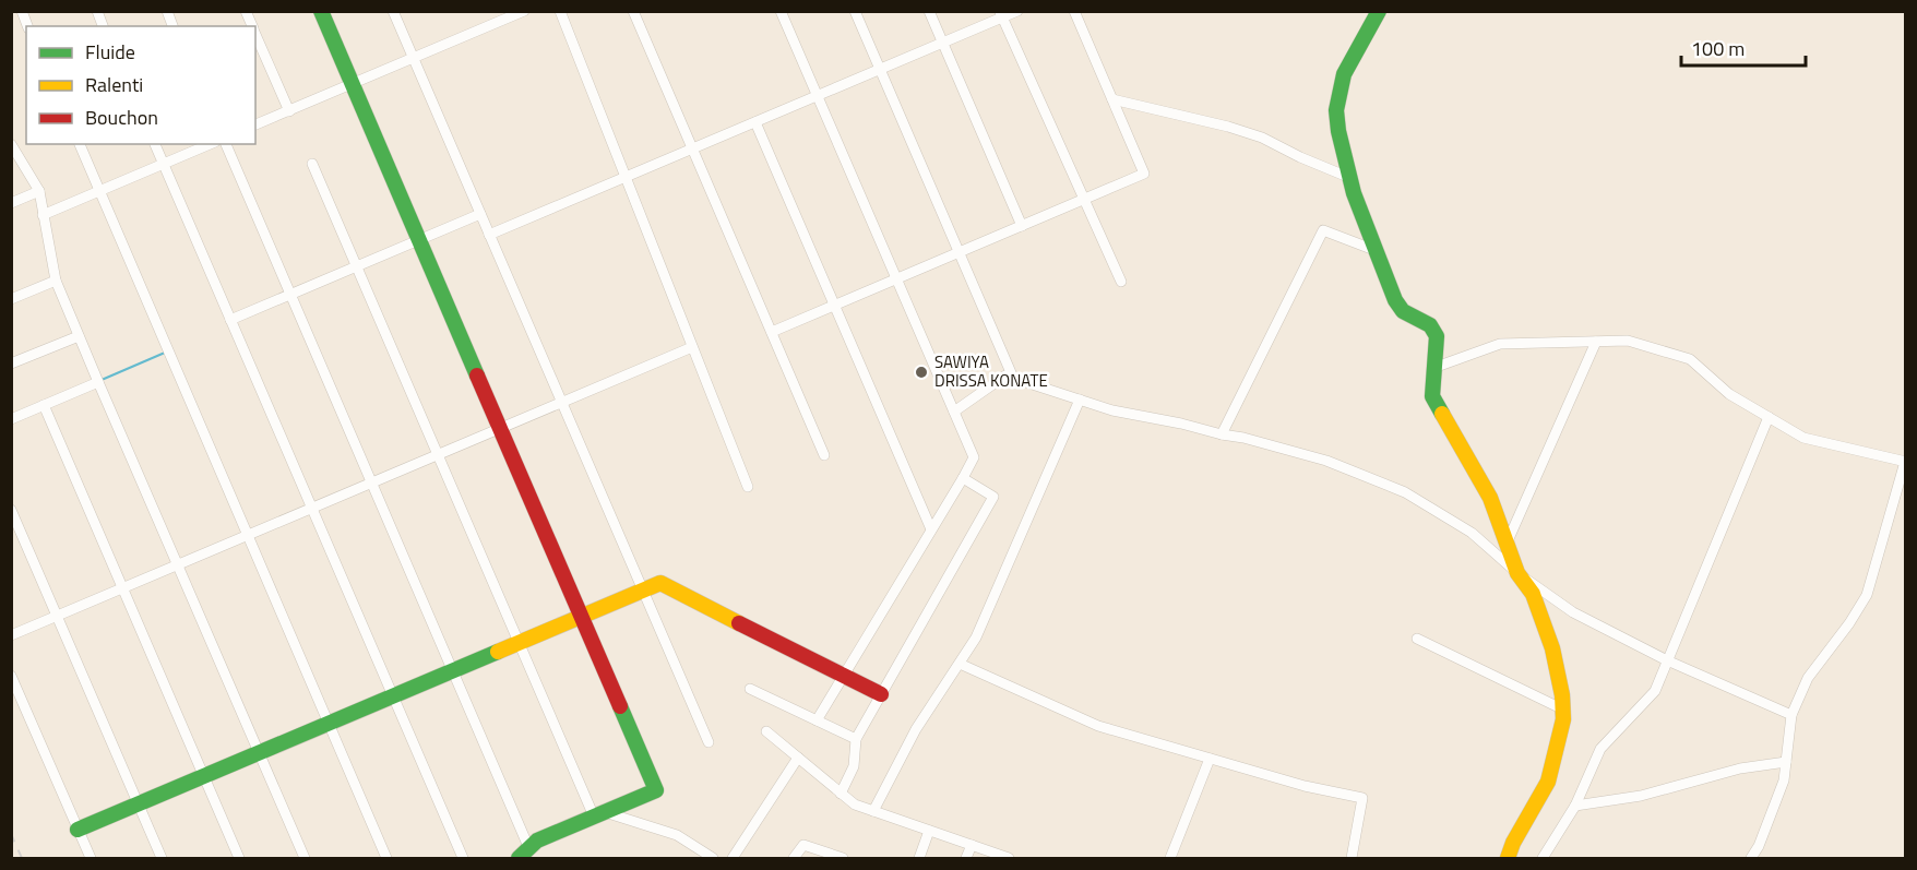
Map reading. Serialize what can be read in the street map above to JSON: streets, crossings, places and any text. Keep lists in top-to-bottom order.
{
  "places": ["SAWIYA DRISSA KONATE"],
  "legend": ["Fluide", "Ralenti", "Bouchon"],
  "scale_bar": "100 m"
}
